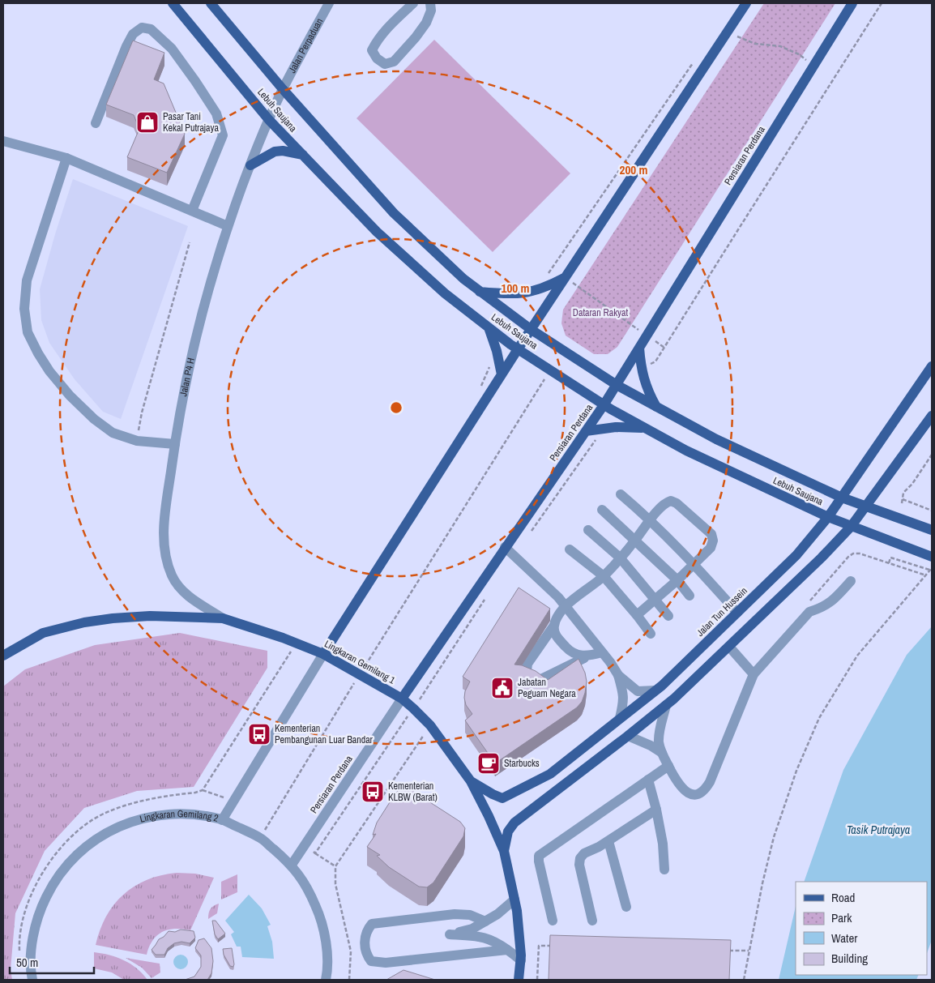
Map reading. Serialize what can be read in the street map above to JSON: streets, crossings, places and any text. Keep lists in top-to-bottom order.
{
  "streets": {
    "main road": [
      "Lebuh Saujana",
      "Persiaran Perdana",
      "Jalan Tun Hussein",
      "Lingkaran Gemilang 1"
    ],
    "street": ["Jalan Perpaduan", "Jalan P4 H", "Lingkaran Gemilang 2"]
  },
  "crossings": [
    ["Jalan Perpaduan", "Lebuh Saujana"],
    ["Jalan Perpaduan", "Jalan P4 H"],
    ["Lebuh Saujana", "Persiaran Perdana"],
    ["Lebuh Saujana", "Jalan P4 H"],
    ["Lebuh Saujana", "Jalan Tun Hussein"],
    ["Persiaran Perdana", "Lingkaran Gemilang 1"],
    ["Persiaran Perdana", "Lingkaran Gemilang 2"],
    ["Jalan P4 H", "Lingkaran Gemilang 1"],
    ["Jalan Tun Hussein", "Lingkaran Gemilang 1"]
  ],
  "water": ["Tasik Putrajaya"],
  "parks": ["Dataran Rakyat"],
  "places": {
    "shop": ["Pasar Tani Kekal Putrajaya"],
    "public building": ["Jabatan Peguam Negara"],
    "bus stop": ["Kementerian Pembangunan Luar Bandar", "Kementerian KLBW (Barat)"],
    "cafe": ["Starbucks"]
  },
  "legend": [
    "Road",
    "Park",
    "Water",
    "Building"
  ],
  "scale_bar": "50 m",
  "rings": ["200 m", "100 m"]
}
